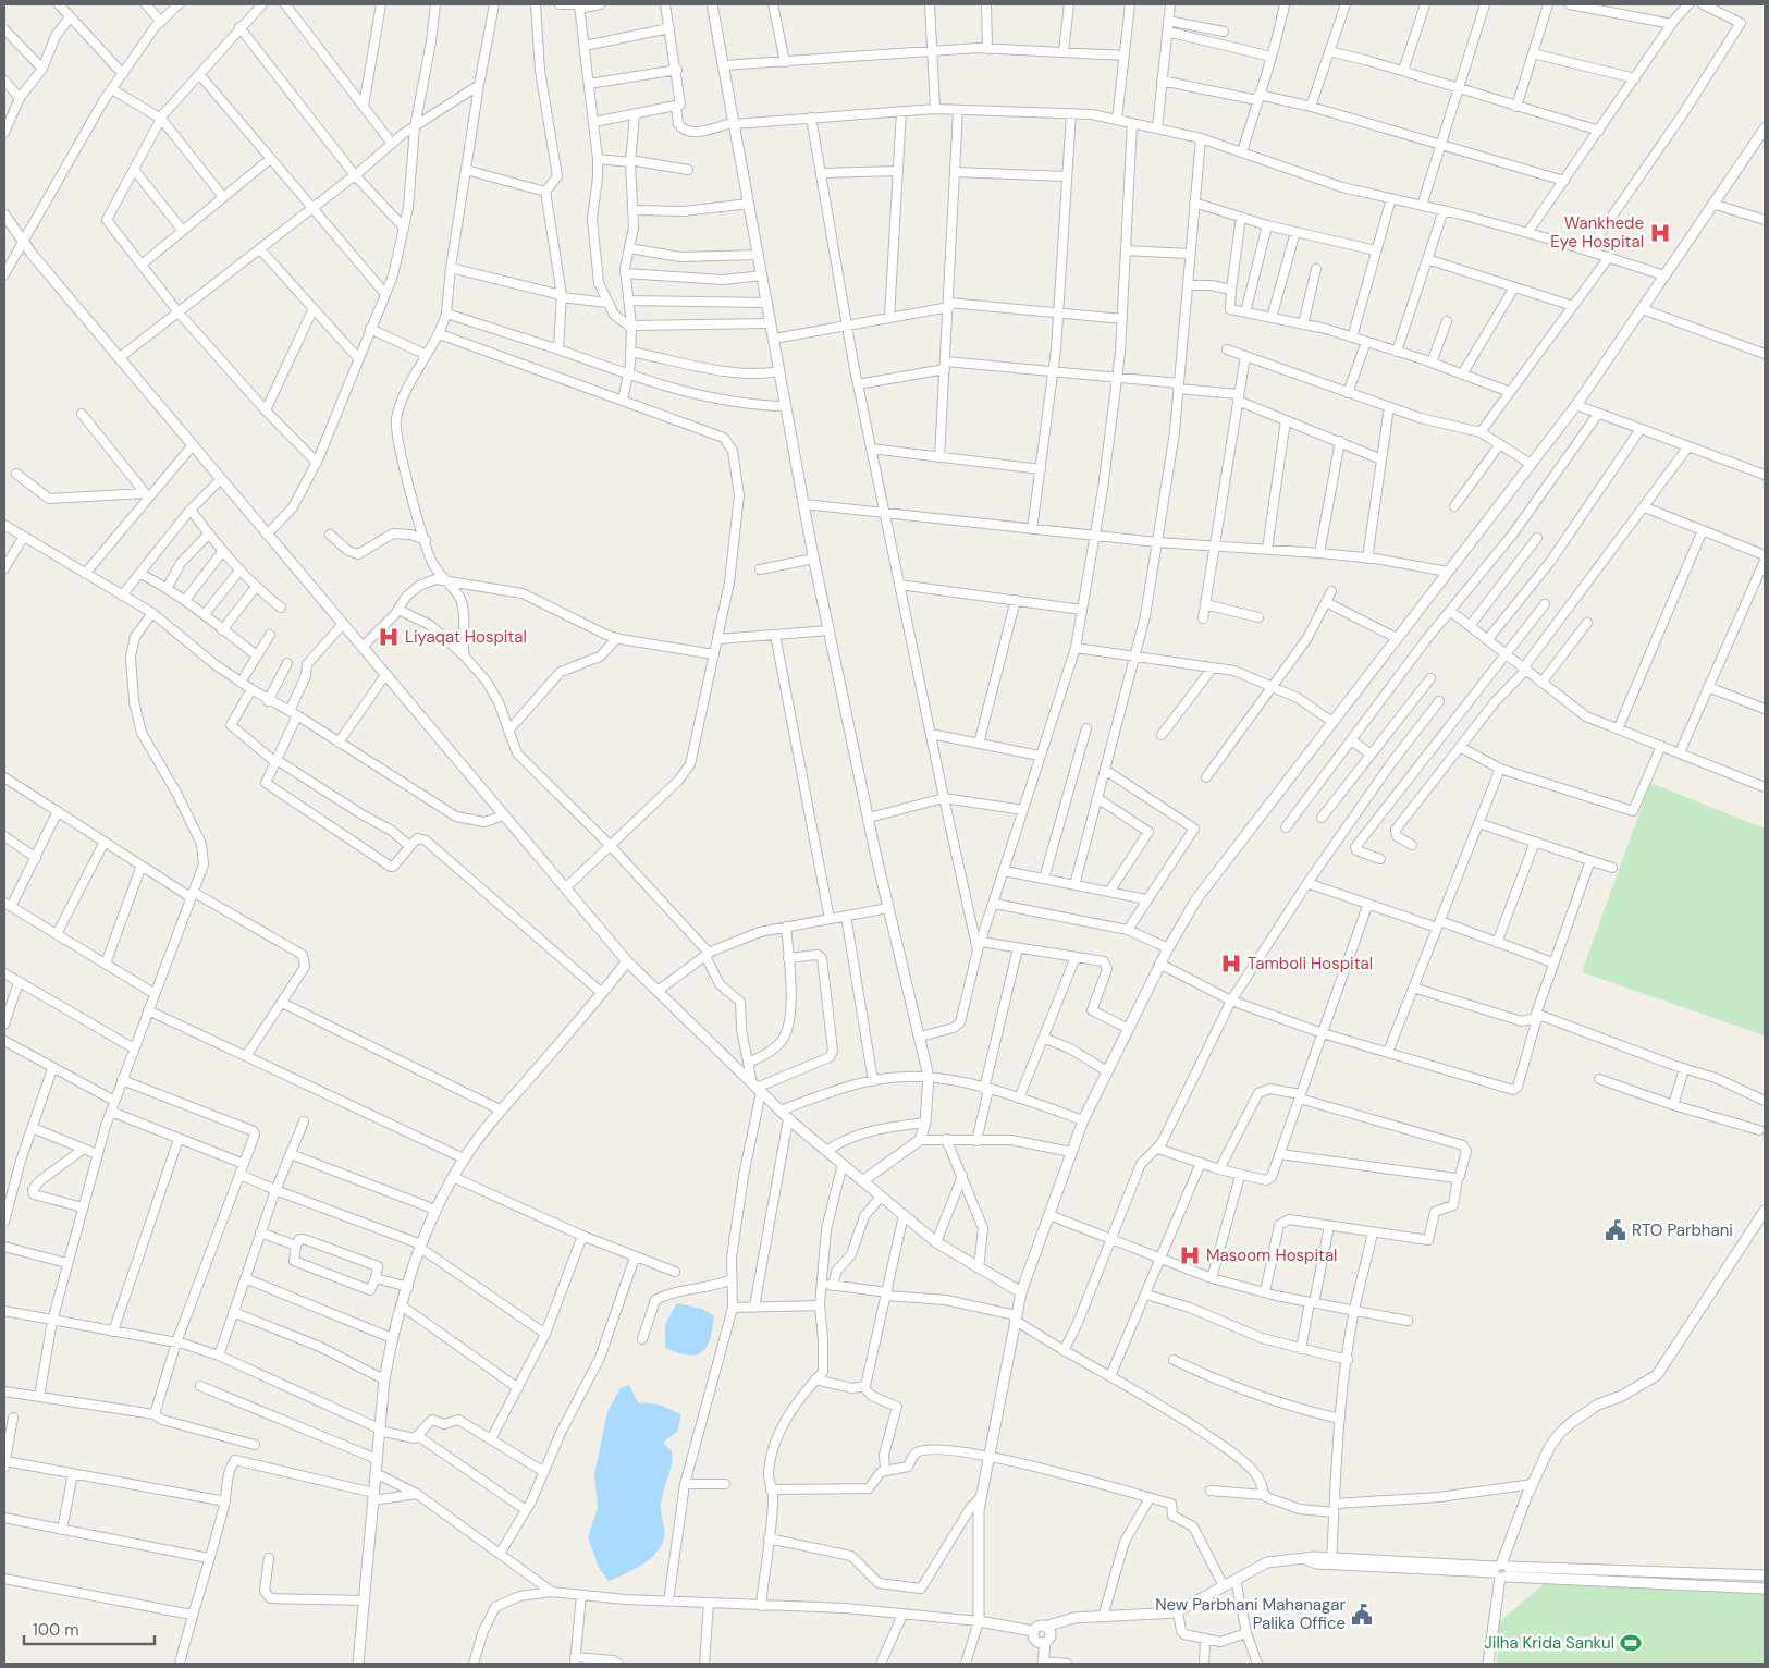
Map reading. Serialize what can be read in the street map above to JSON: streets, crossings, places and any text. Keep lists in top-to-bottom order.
{
  "places": {
    "hospital": [
      "Wankhede Eye Hospital",
      "Liyaqat Hospital",
      "Tamboli Hospital",
      "Masoom Hospital"
    ],
    "public building": ["RTO Parbhani", "New Parbhani Mahanagar Palika Office"],
    "sports": ["Jilha Krida Sankul"]
  },
  "scale_bar": "100 m"
}
